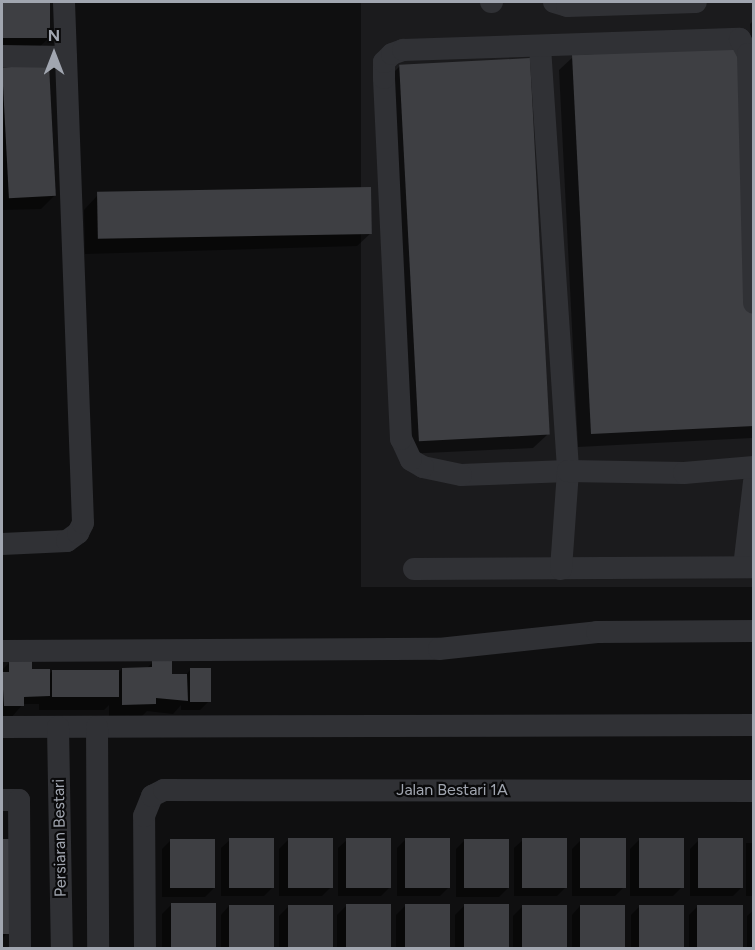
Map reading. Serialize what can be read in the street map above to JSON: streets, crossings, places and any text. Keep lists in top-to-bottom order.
{
  "streets": {
    "street": ["Jalan Bestari 1A", "Persiaran Bestari"]
  },
  "north": "top"
}
